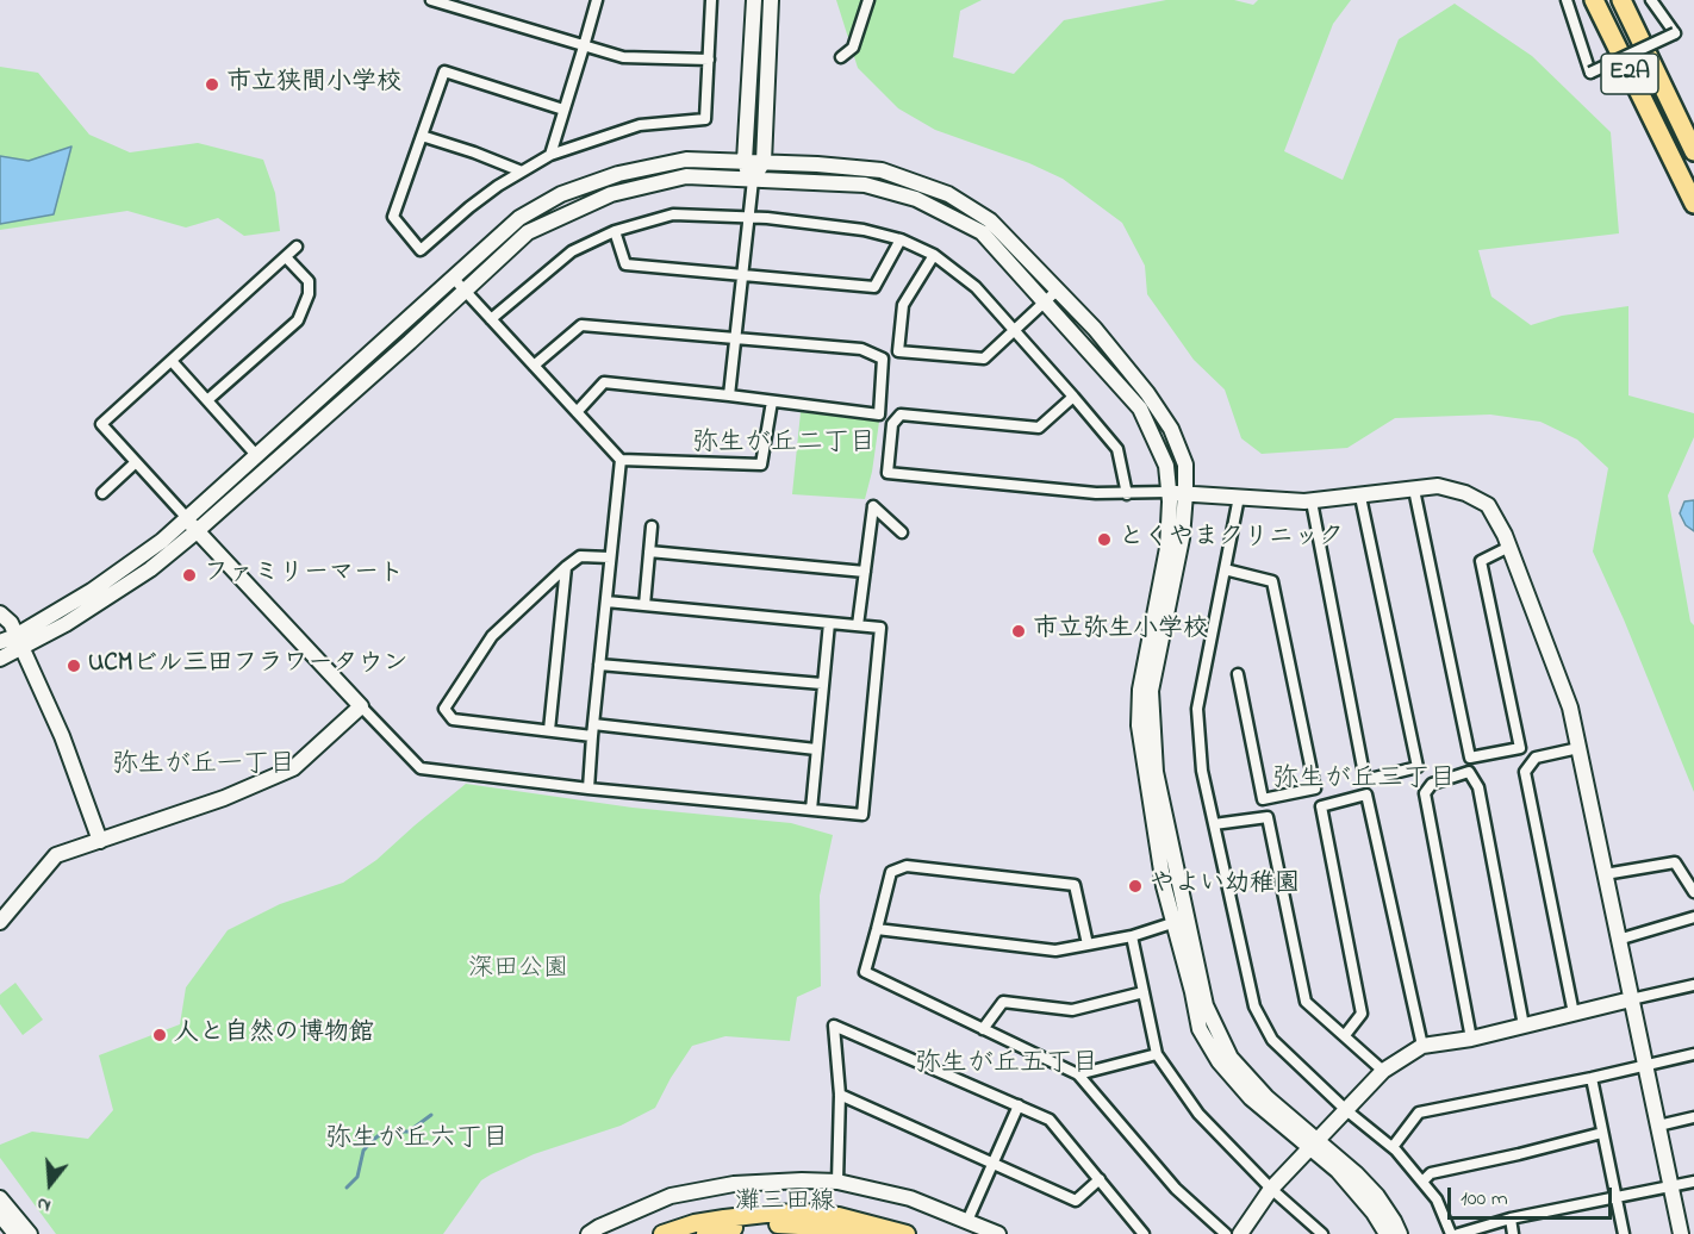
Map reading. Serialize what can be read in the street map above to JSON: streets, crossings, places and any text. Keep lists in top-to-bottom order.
{
  "streets": {
    "highway": ["E2A"],
    "main road": ["灘三田線"]
  },
  "districts": [
    "弥生が丘二丁目",
    "弥生が丘一丁目",
    "弥生が丘三丁目",
    "弥生が丘五丁目",
    "弥生が丘六丁目"
  ],
  "parks": ["深田公園"],
  "places": [
    "市立狭間小学校",
    "とくやまクリニック",
    "ファミリーマート",
    "市立弥生小学校",
    "UCMビル三田フラワータウン",
    "やよい幼稚園",
    "人と自然の博物館"
  ],
  "scale_bar": "100 m",
  "north": "bottom"
}
